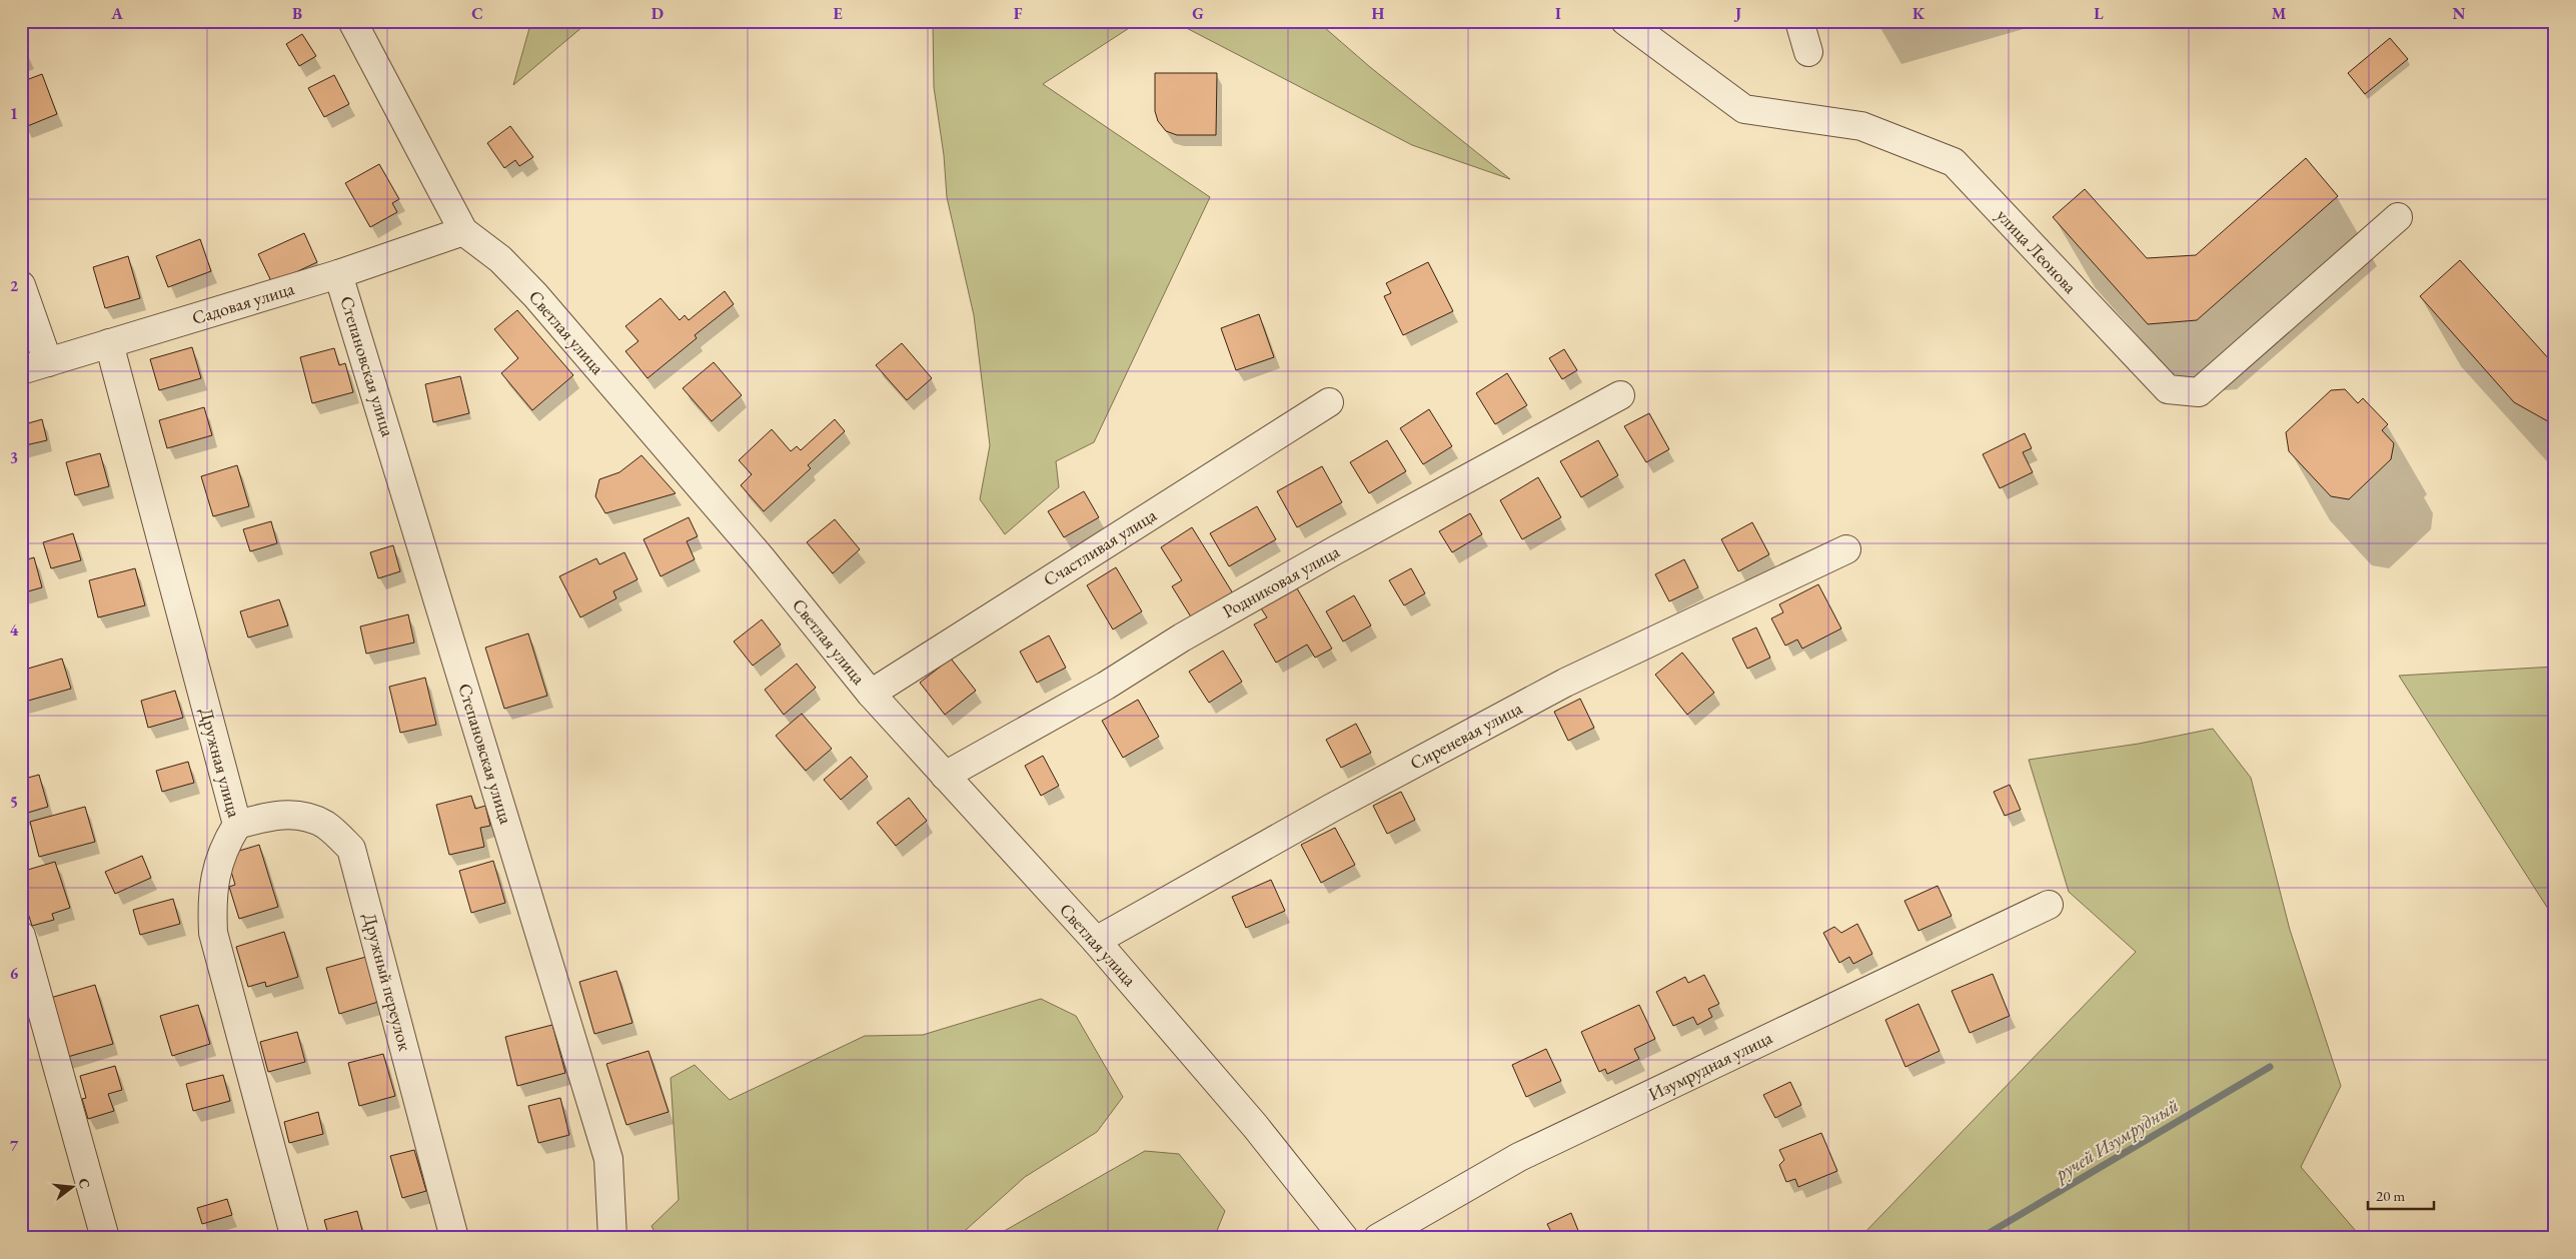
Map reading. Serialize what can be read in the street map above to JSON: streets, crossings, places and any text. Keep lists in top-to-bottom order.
{
  "streets": {
    "street": [
      "улица Леонова",
      "Садовая улица",
      "Светлая улица",
      "Степановская улица",
      "Счастливая улица",
      "Родниковая улица",
      "Сиреневая улица",
      "Дружная улица",
      "Дружный переулок",
      "Изумрудная улица"
    ]
  },
  "crossings": [
    ["Садовая улица", "Светлая улица"],
    ["Садовая улица", "Степановская улица"],
    ["Садовая улица", "Дружная улица"],
    ["Светлая улица", "Счастливая улица"],
    ["Светлая улица", "Родниковая улица"],
    ["Светлая улица", "Сиреневая улица"],
    ["Дружная улица", "Дружный переулок"]
  ],
  "water": ["ручей Изумрудный"],
  "scale_bar": "20 m",
  "north": "right",
  "grid": {
    "columns": [
      "A",
      "B",
      "C",
      "D",
      "E",
      "F",
      "G",
      "H",
      "I",
      "J",
      "K",
      "L",
      "M",
      "N"
    ],
    "rows": [
      "1",
      "2",
      "3",
      "4",
      "5",
      "6",
      "7"
    ]
  }
}
